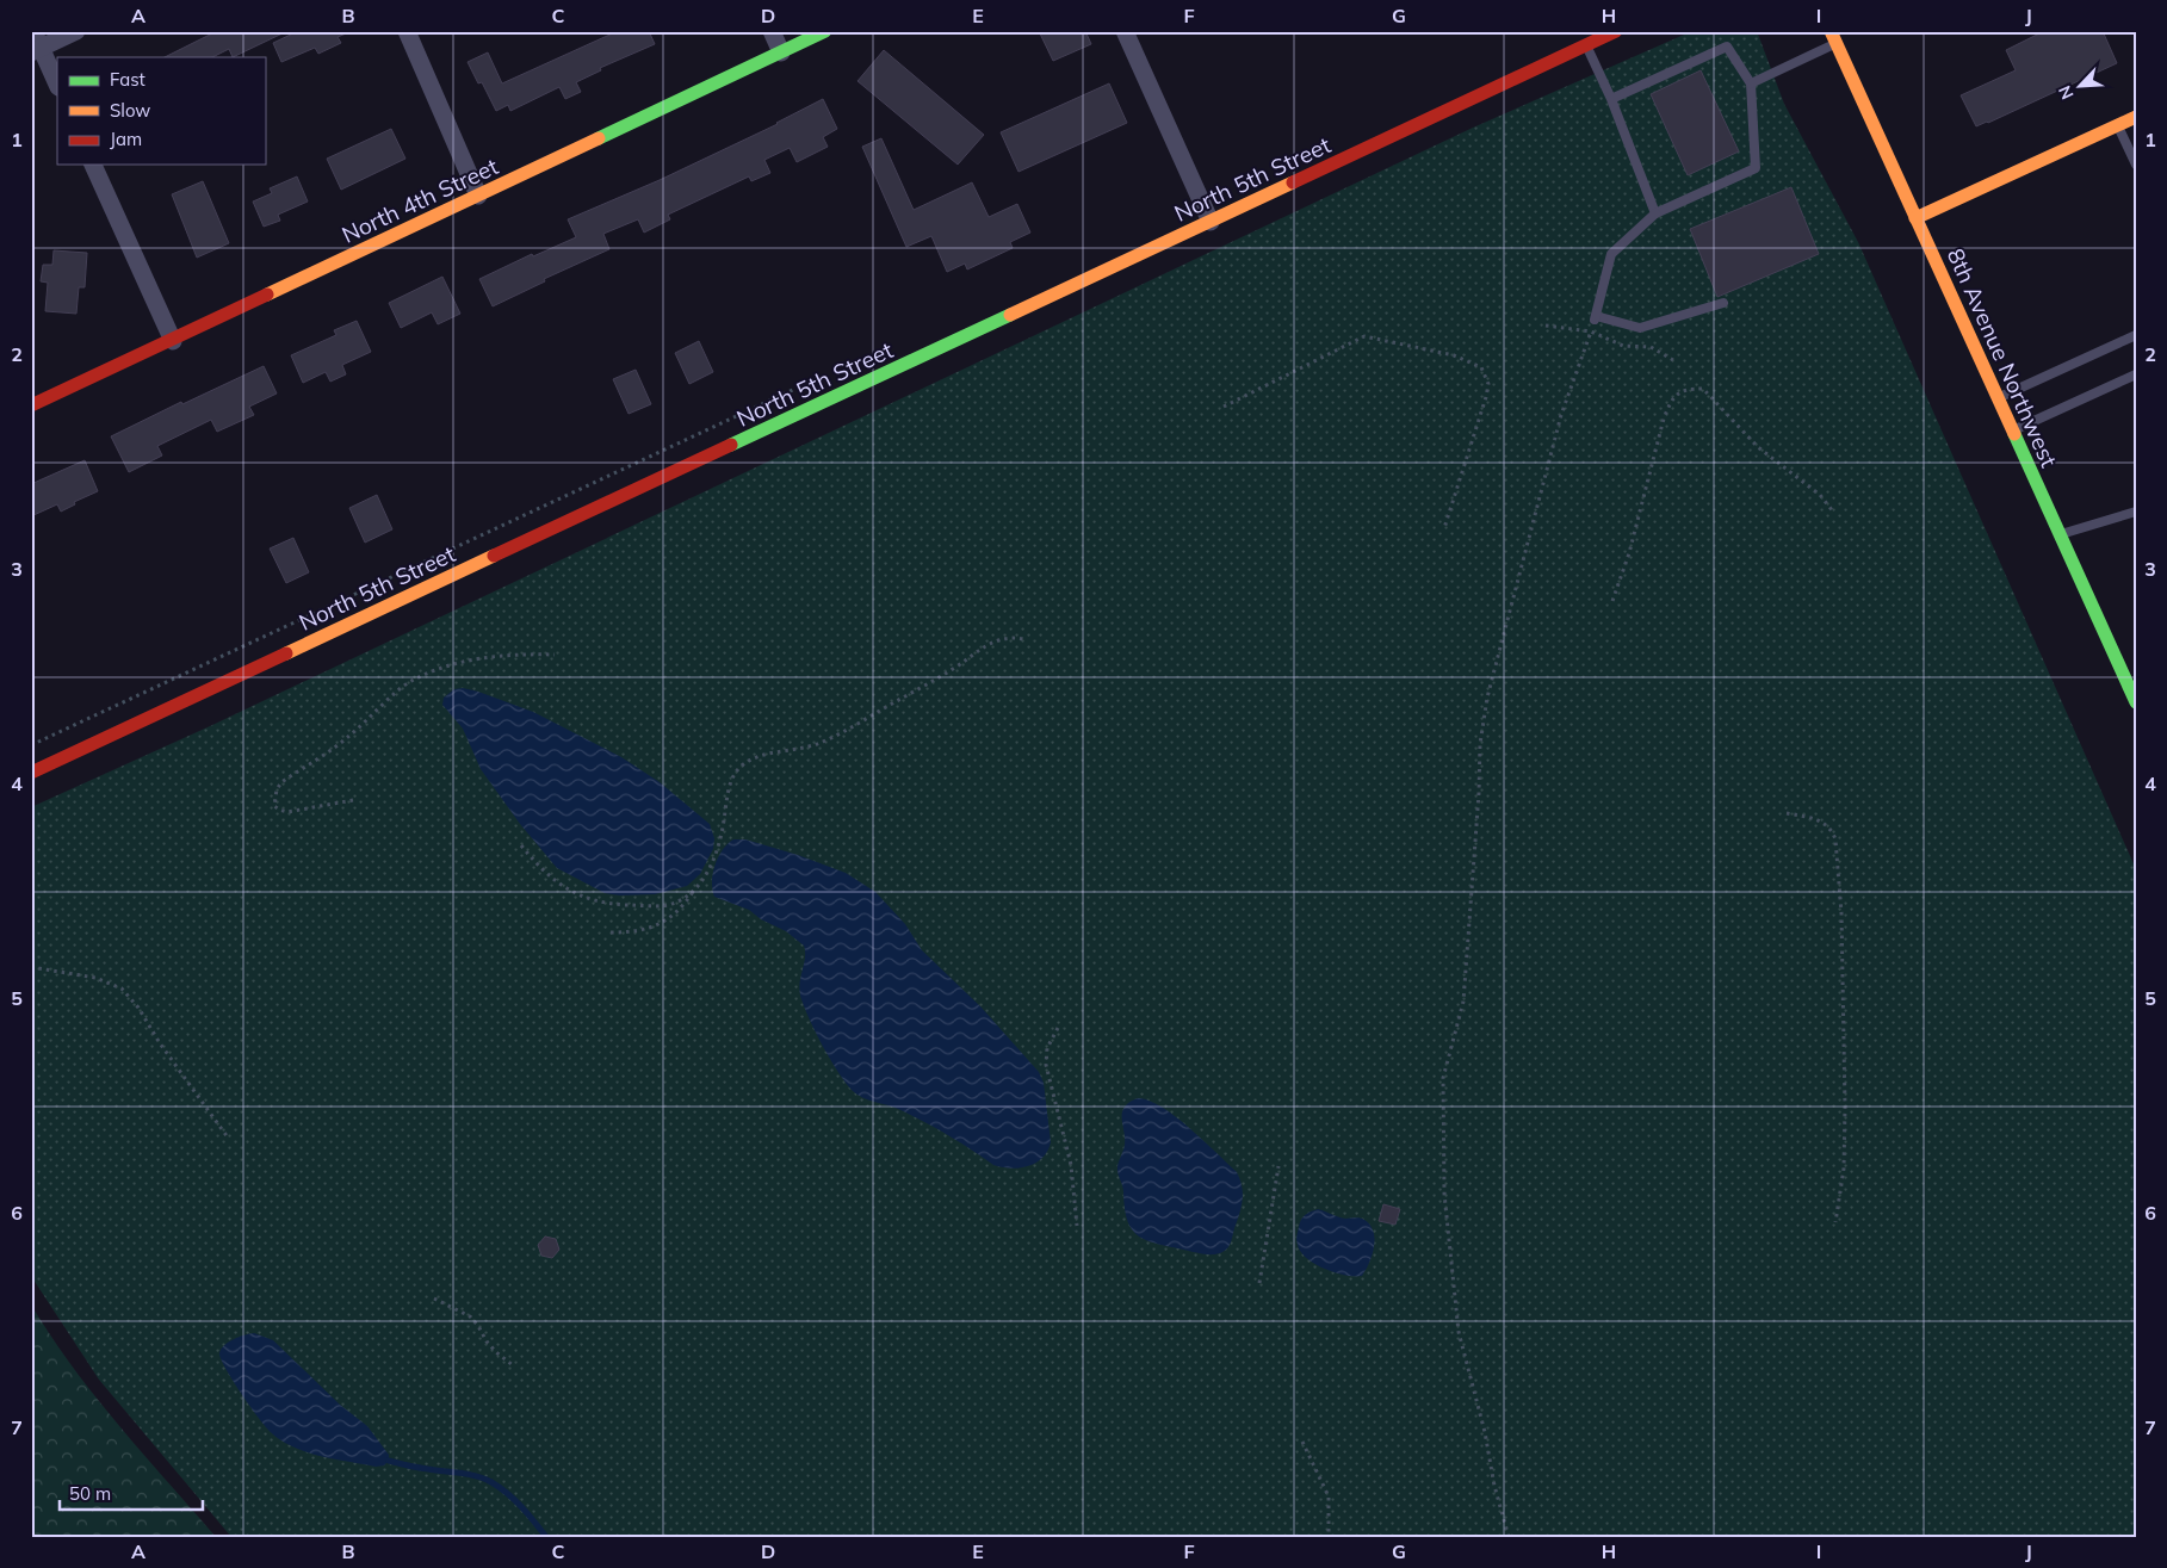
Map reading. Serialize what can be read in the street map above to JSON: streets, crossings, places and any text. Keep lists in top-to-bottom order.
{
  "streets": {
    "street": ["North 5th Street", "North 4th Street", "8th Avenue Northwest"]
  },
  "legend": ["Fast", "Slow", "Jam"],
  "scale_bar": "50 m",
  "north": "bottom left",
  "grid": {
    "columns": [
      "A",
      "B",
      "C",
      "D",
      "E",
      "F",
      "G",
      "H",
      "I",
      "J"
    ],
    "rows": [
      "1",
      "2",
      "3",
      "4",
      "5",
      "6",
      "7"
    ]
  }
}
